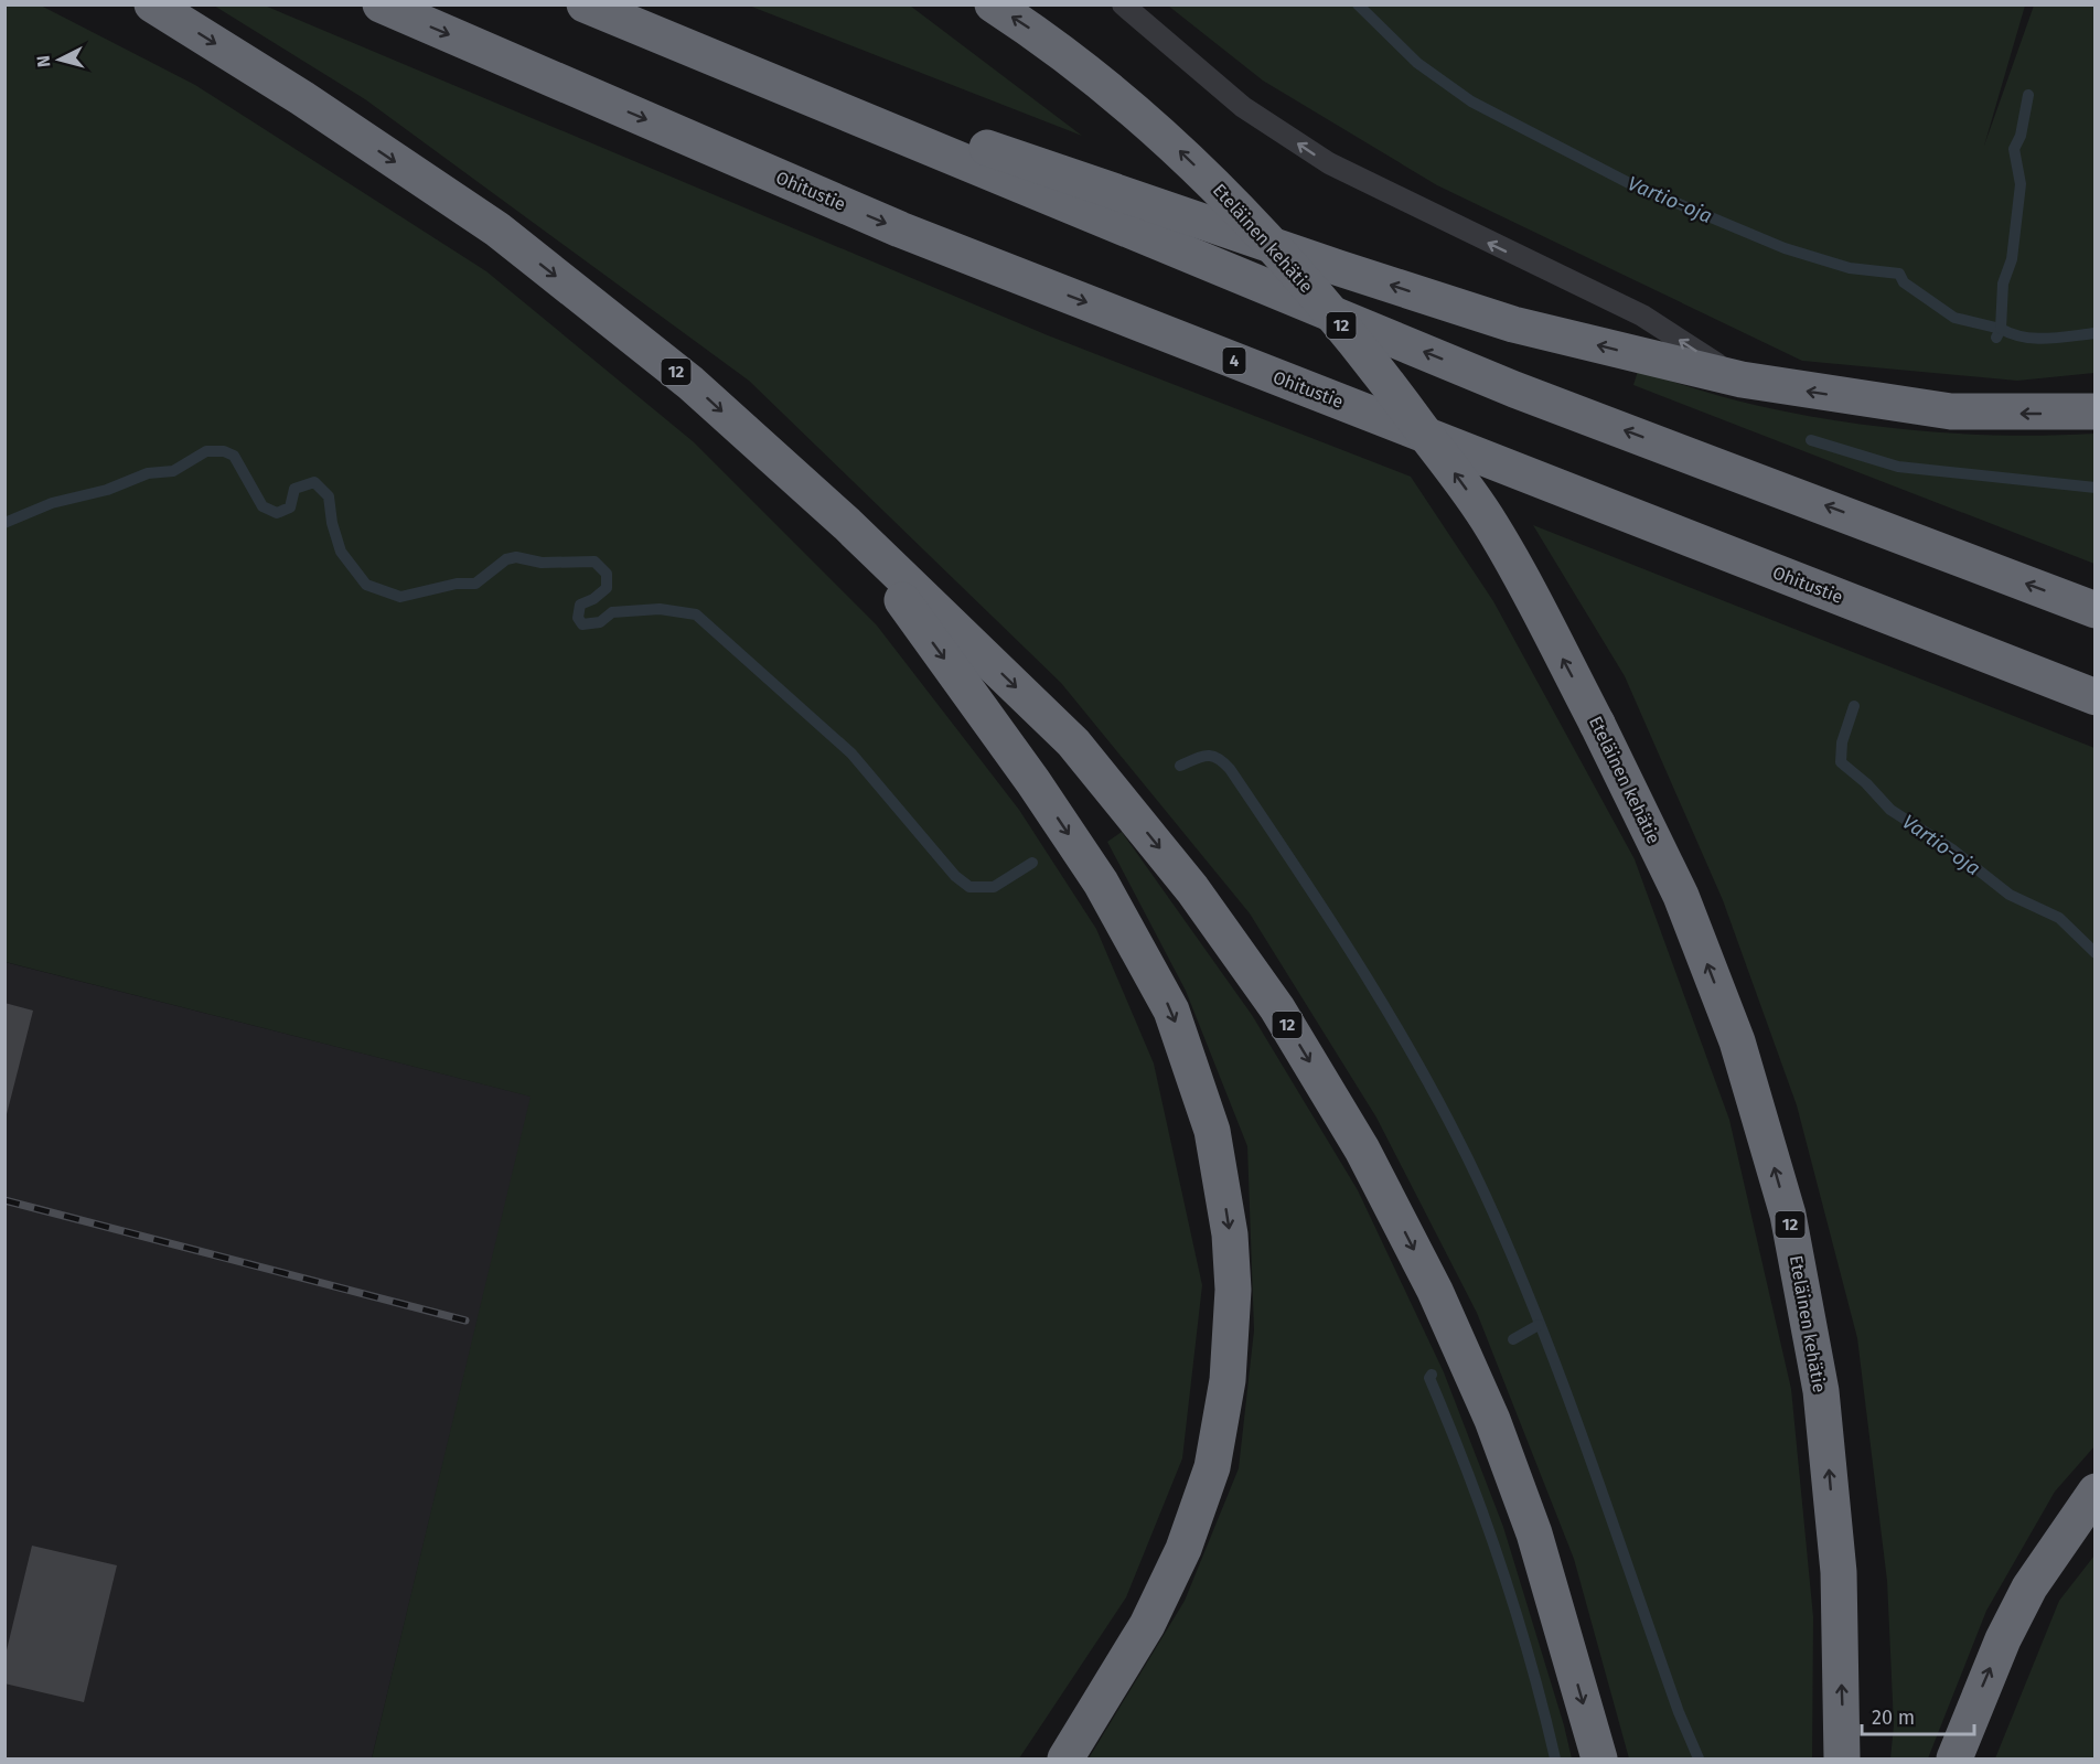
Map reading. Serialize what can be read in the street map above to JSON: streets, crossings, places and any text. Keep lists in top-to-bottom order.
{
  "streets": {
    "highway": [
      "Ohitustie",
      "Eteläinen kehätie",
      "12",
      "4"
    ]
  },
  "one_way": ["Eteläinen kehätie"],
  "water": ["Vartio-oja"],
  "scale_bar": "20 m",
  "north": "left"
}
